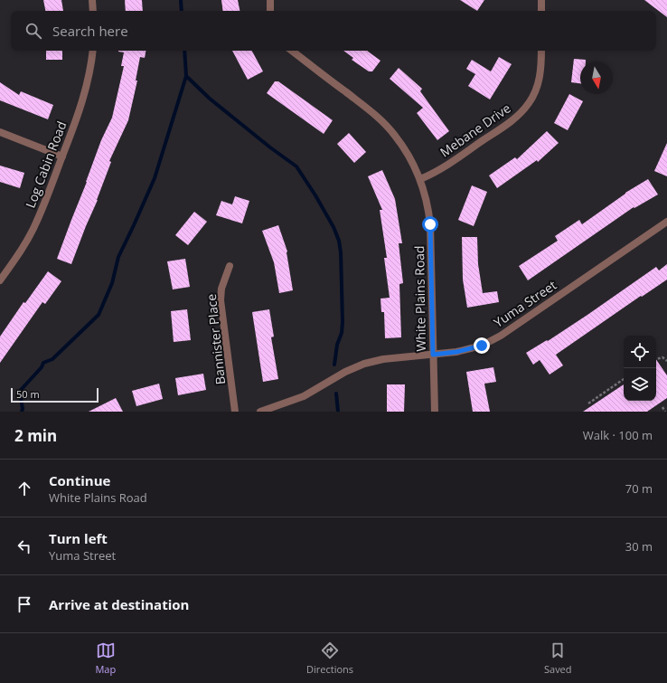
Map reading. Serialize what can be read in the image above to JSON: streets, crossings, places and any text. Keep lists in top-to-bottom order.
{
  "streets": {
    "street": [
      "Mebane Drive",
      "Log Cabin Road",
      "White Plains Road",
      "Yuma Street",
      "Bannister Place"
    ]
  },
  "crossings": [
    ["Mebane Drive", "White Plains Road"],
    ["White Plains Road", "Yuma Street"]
  ],
  "scale_bar": "50 m",
  "north": "bottom",
  "page": {
    "search": "Search here",
    "scale": "50 m",
    "heading": ["2 min", "Walk · 100 m"],
    "list": [
      ["Continue", "White Plains Road", "70 m"],
      ["Turn left", "Yuma Street", "30 m"],
      "Arrive at destination"
    ],
    "nav": ["Map", "Directions", "Saved"]
  }
}
